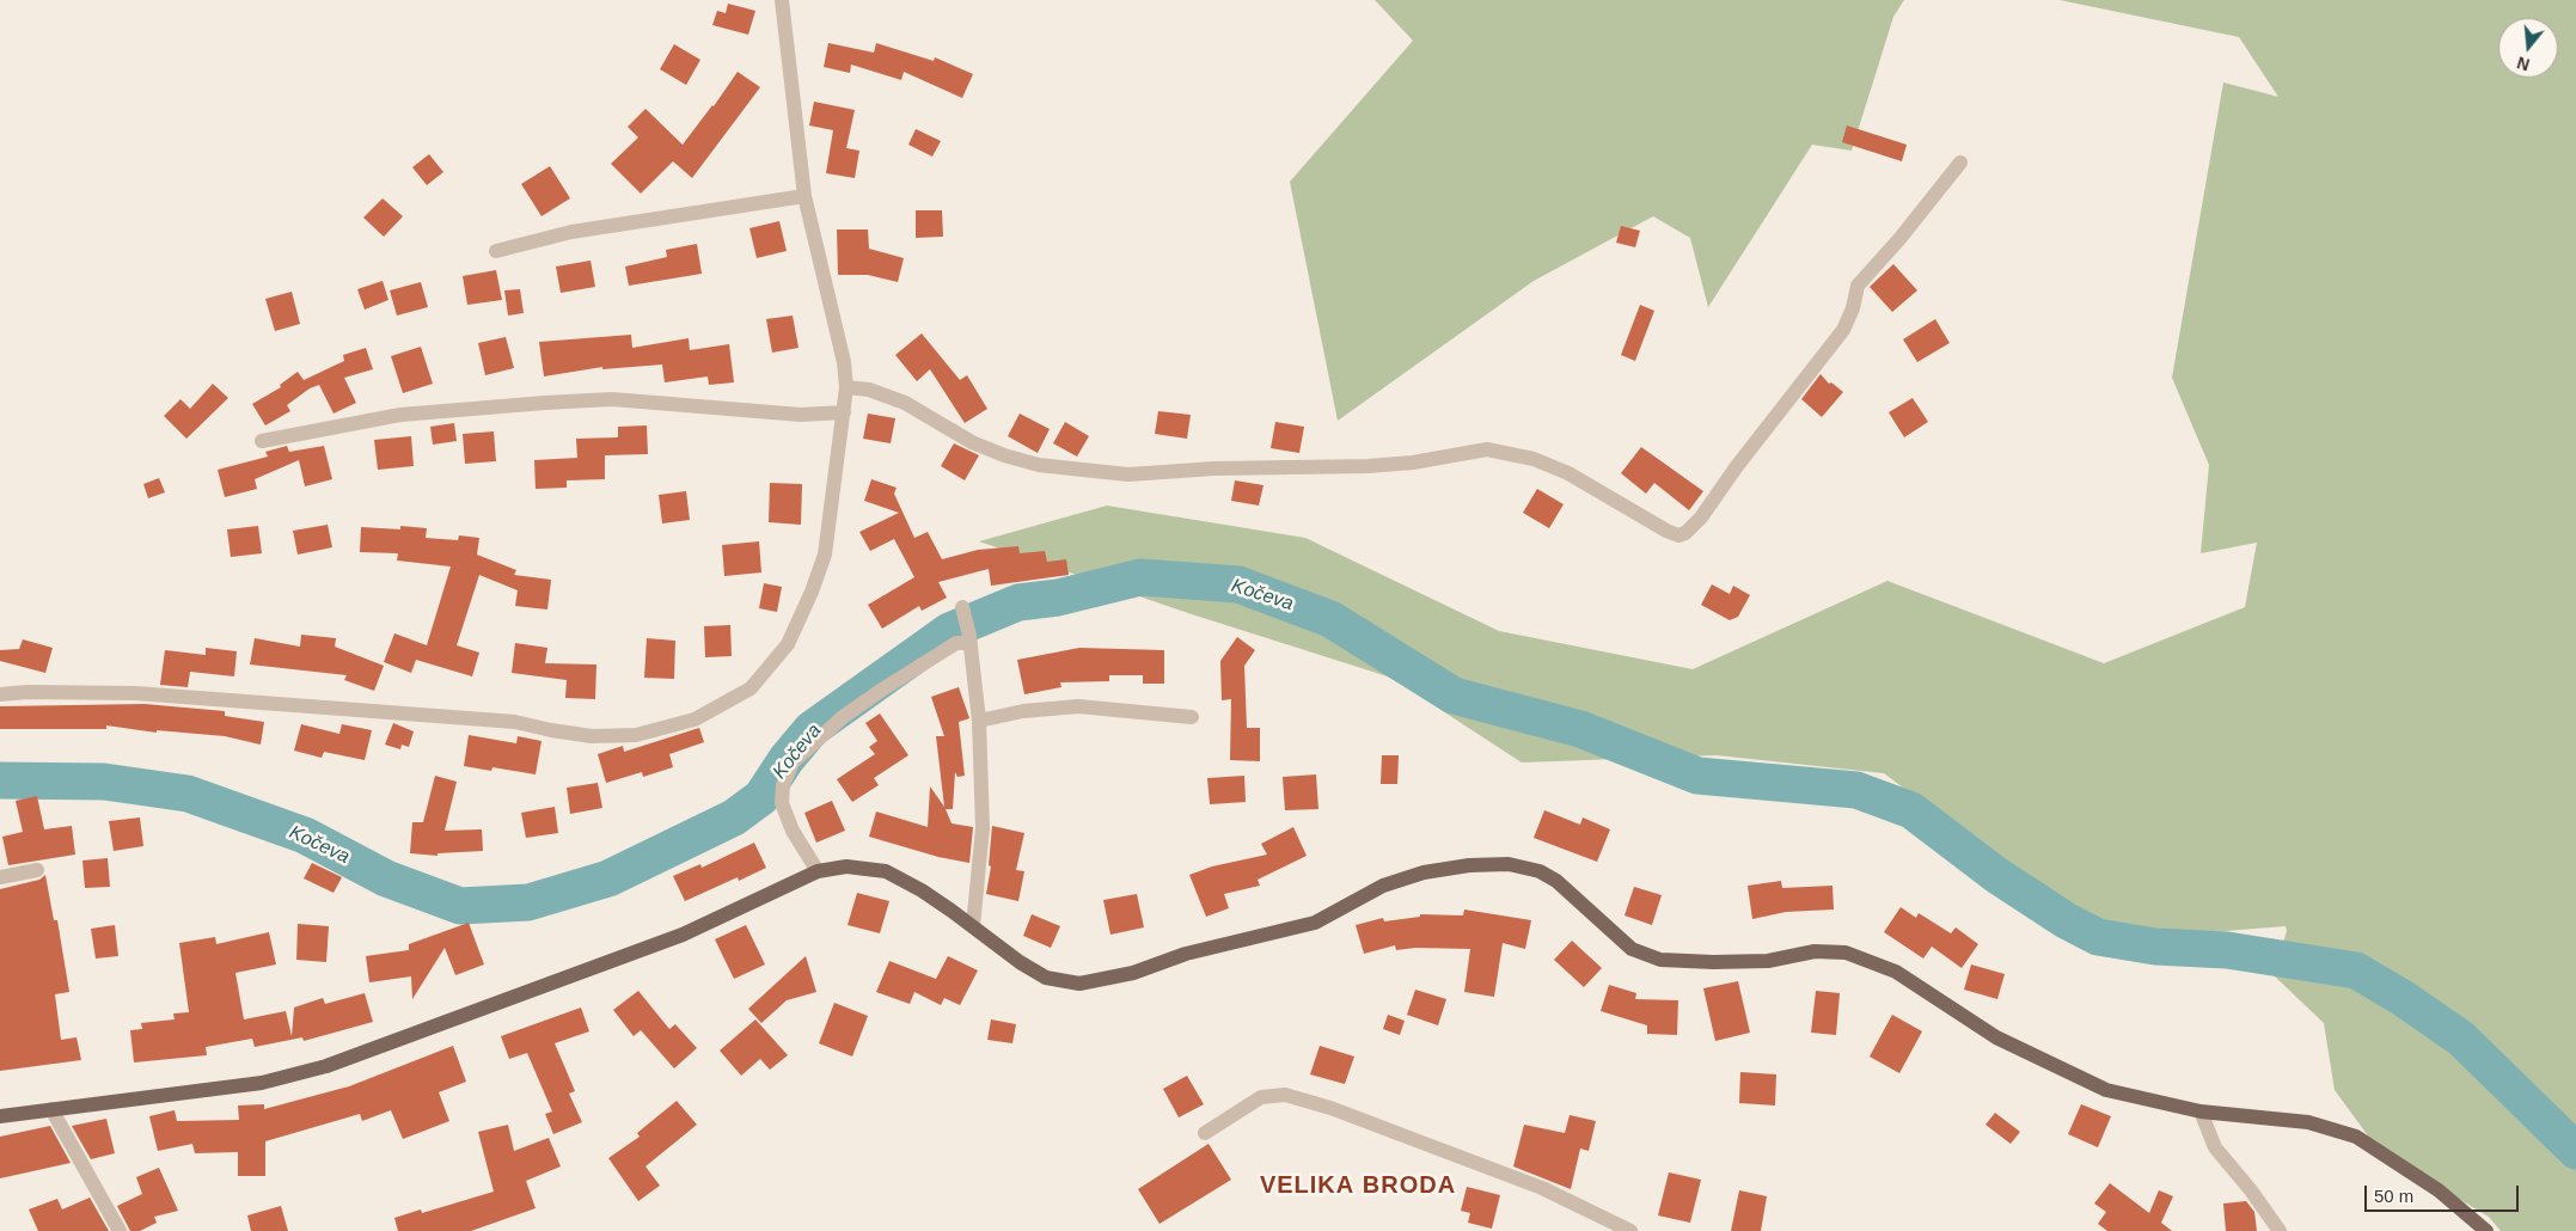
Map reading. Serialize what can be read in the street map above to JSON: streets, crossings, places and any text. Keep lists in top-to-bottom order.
{
  "districts": ["VELIKA BRODA"],
  "water": ["Kočeva"],
  "scale_bar": "50 m",
  "north": "bottom"
}
